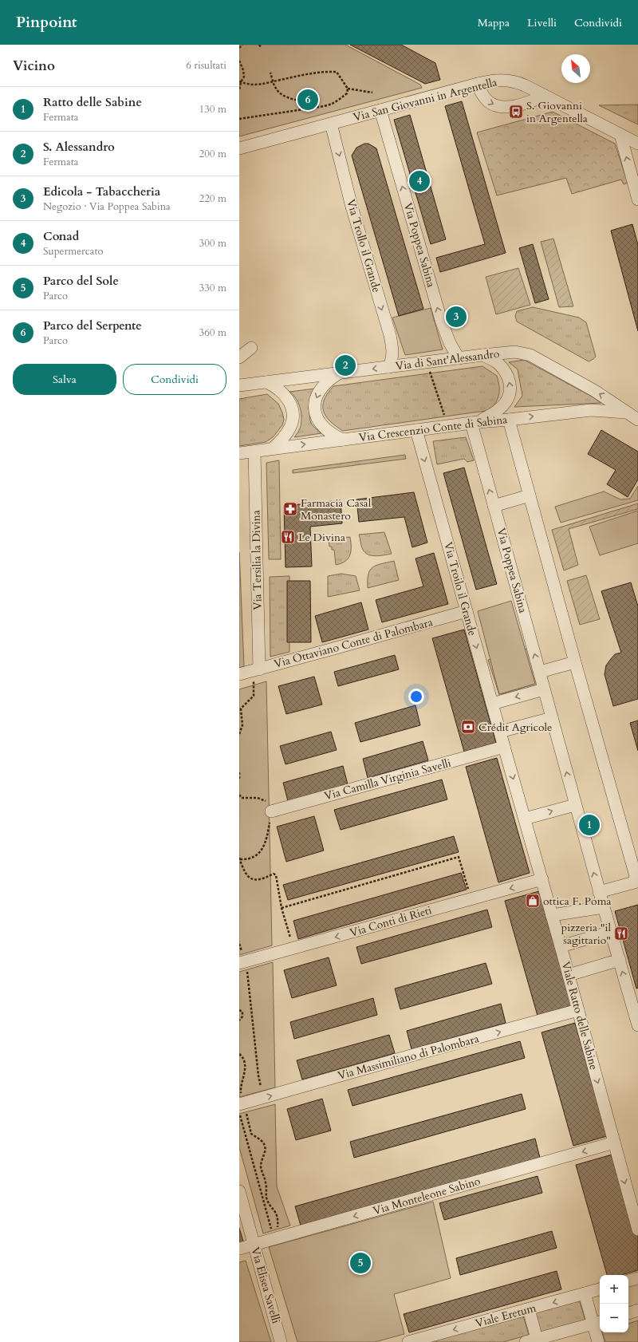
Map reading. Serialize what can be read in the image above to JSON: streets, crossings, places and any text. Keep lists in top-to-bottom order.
{
  "streets": {
    "street": [
      "Via San Giovanni in Argentella",
      "Via Poppea Sabina",
      "Via Trollo il Grande",
      "Via di Sant'Alessandro",
      "Via Crescenzio Conte di Sabina",
      "Via Tersilia la Divina",
      "Via Troilo il Grande",
      "Via Ottaviano Conte di Palombara",
      "Via Camilla Virginia Savelli",
      "Via Conti di Rieti",
      "Viale Ratto delle Sabine",
      "Via Massimiliano di Palombara",
      "Via Monteleone Sabino",
      "Via Elisea Savelli",
      "Viale Eretum"
    ]
  },
  "crossings": [
    ["Via San Giovanni in Argentella", "Via Poppea Sabina"],
    ["Via San Giovanni in Argentella", "Via Trollo il Grande"],
    ["Via Poppea Sabina", "Via di Sant'Alessandro"],
    ["Via Poppea Sabina", "Via Crescenzio Conte di Sabina"],
    ["Via Trollo il Grande", "Via di Sant'Alessandro"],
    ["Via di Sant'Alessandro", "Via Crescenzio Conte di Sabina"],
    ["Via Crescenzio Conte di Sabina", "Via Tersilia la Divina"],
    ["Via Crescenzio Conte di Sabina", "Via Troilo il Grande"],
    ["Via Tersilia la Divina", "Via Ottaviano Conte di Palombara"],
    ["Via Troilo il Grande", "Via Ottaviano Conte di Palombara"],
    ["Via Troilo il Grande", "Via Camilla Virginia Savelli"],
    ["Via Troilo il Grande", "Viale Ratto delle Sabine"],
    ["Via Camilla Virginia Savelli", "Viale Ratto delle Sabine"],
    ["Via Conti di Rieti", "Viale Ratto delle Sabine"],
    ["Viale Ratto delle Sabine", "Via Massimiliano di Palombara"],
    ["Viale Ratto delle Sabine", "Via Monteleone Sabino"],
    ["Via Monteleone Sabino", "Via Elisea Savelli"]
  ],
  "one_way": [
    "Via Trollo il Grande",
    "Via di Sant'Alessandro",
    "Via Crescenzio Conte di Sabina",
    "Via Conti di Rieti",
    "Via Massimiliano di Palombara",
    "Via Monteleone Sabino"
  ],
  "places": {
    "bus stop": ["S. Giovanni in Argentella"],
    "pharmacy": ["Farmacia Casal Monastero"],
    "restaurant": ["Le Divina", "pizzeria \"il sagittario\""],
    "bank": ["Crédit Agricole"],
    "shop": ["ottica F. Poma"]
  },
  "north": "top left",
  "page": {
    "header": "Pinpoint",
    "nav": ["Mappa", "Livelli", "Condividi"],
    "heading": ["Vicino", "6 risultati"],
    "list": [
      {
        "mark": "1",
        "name": "Ratto delle Sabine",
        "note": "Fermata",
        "value": "130 m"
      },
      {
        "mark": "2",
        "name": "S. Alessandro",
        "note": "Fermata",
        "value": "200 m"
      },
      {
        "mark": "3",
        "name": "Edicola - Tabaccheria",
        "note": "Negozio · Via Poppea Sabina",
        "value": "220 m"
      },
      {
        "mark": "4",
        "name": "Conad",
        "note": "Supermercato",
        "value": "300 m"
      },
      {
        "mark": "5",
        "name": "Parco del Sole",
        "note": "Parco",
        "value": "330 m"
      },
      {
        "mark": "6",
        "name": "Parco del Serpente",
        "note": "Parco",
        "value": "360 m"
      }
    ],
    "pins": [
      "6",
      "4",
      "3",
      "2",
      "1",
      "5"
    ],
    "buttons": ["Salva", "Condividi"],
    "map_buttons": ["+", "−"]
  }
}
